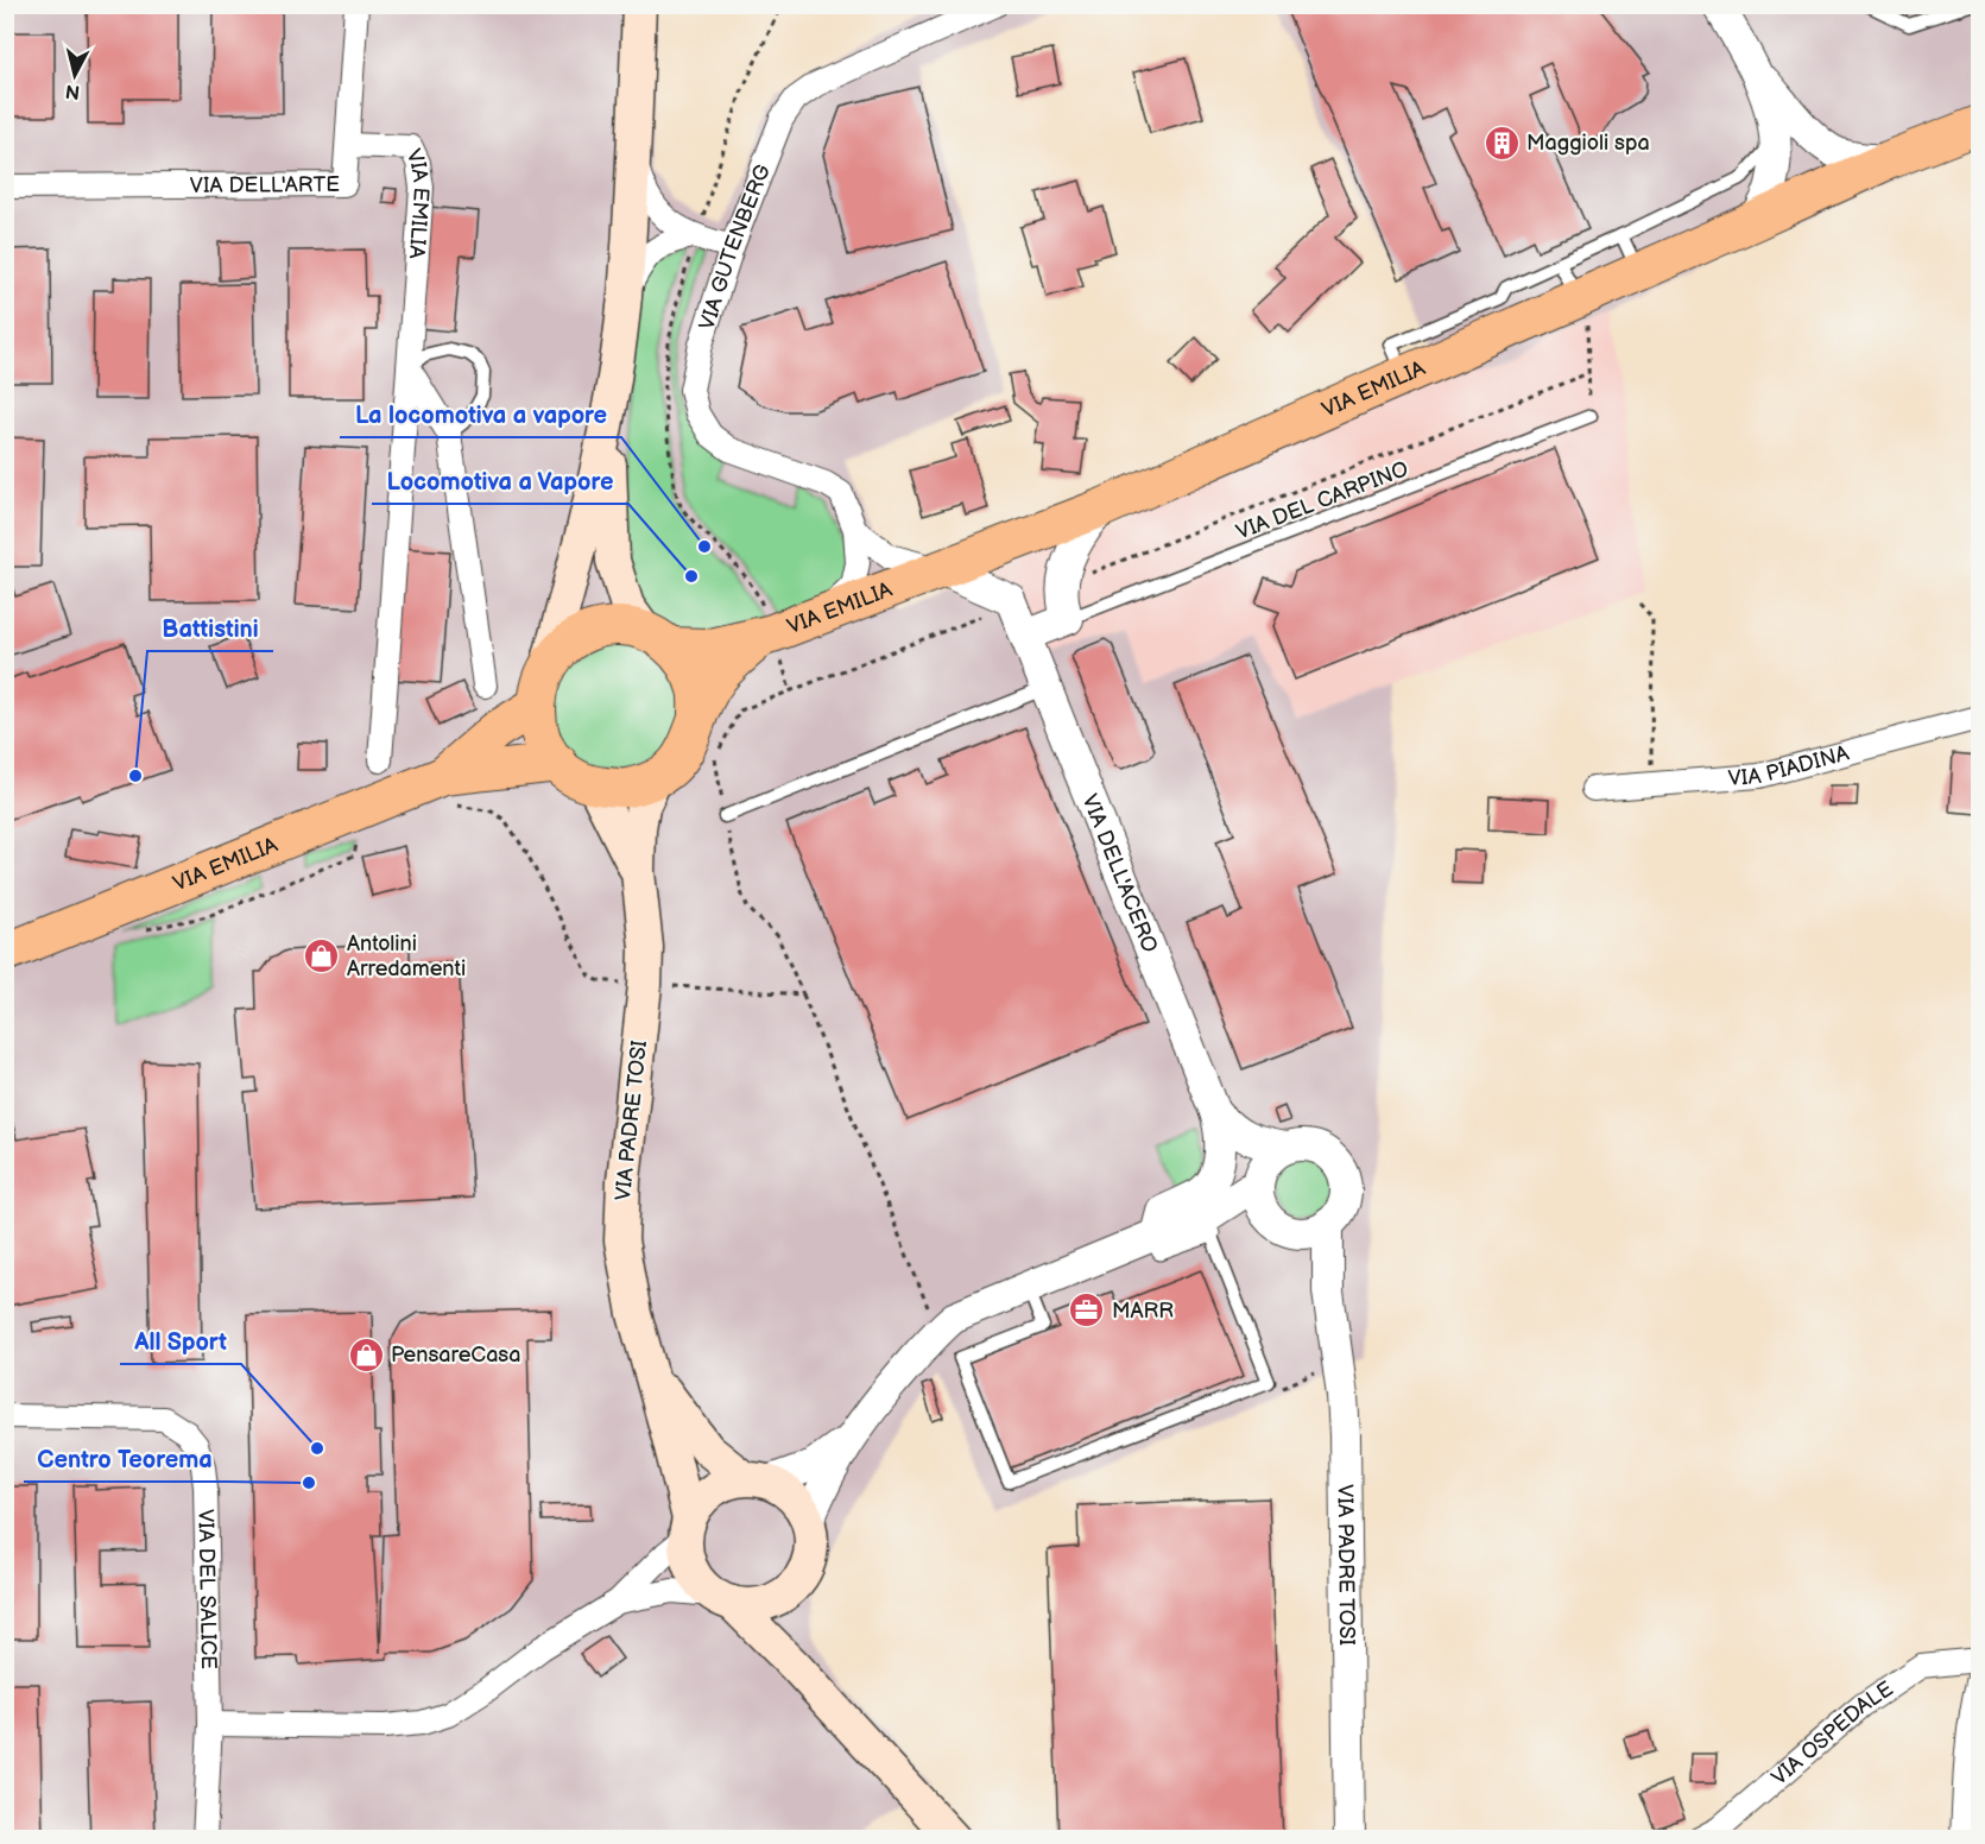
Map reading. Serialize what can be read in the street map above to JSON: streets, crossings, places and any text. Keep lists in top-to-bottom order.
{
  "streets": {
    "main road": ["VIA EMILIA", "VIA PADRE TOSI"],
    "street": [
      "VIA DELL'ARTE",
      "VIA GUTENBERG",
      "VIA PIADINA",
      "VIA DELL'ACERO",
      "VIA DEL SALICE",
      "VIA OSPEDALE"
    ],
    "lane": ["VIA DEL CARPINO"]
  },
  "crossings": [
    ["VIA DELL'ARTE", "VIA EMILIA"],
    ["VIA EMILIA", "VIA GUTENBERG"],
    ["VIA EMILIA", "VIA PADRE TOSI"],
    ["VIA DELL'ACERO", "VIA PADRE TOSI"]
  ],
  "places": {
    "building": ["Maggioli spa"],
    "other": [
      "La locomotiva a vapore",
      "Locomotiva a Vapore",
      "Battistini",
      "All Sport",
      "Centro Teorema"
    ],
    "shop": ["Antolini Arredamenti", "PensareCasa"],
    "office": ["MARR"]
  },
  "north": "bottom"
}
